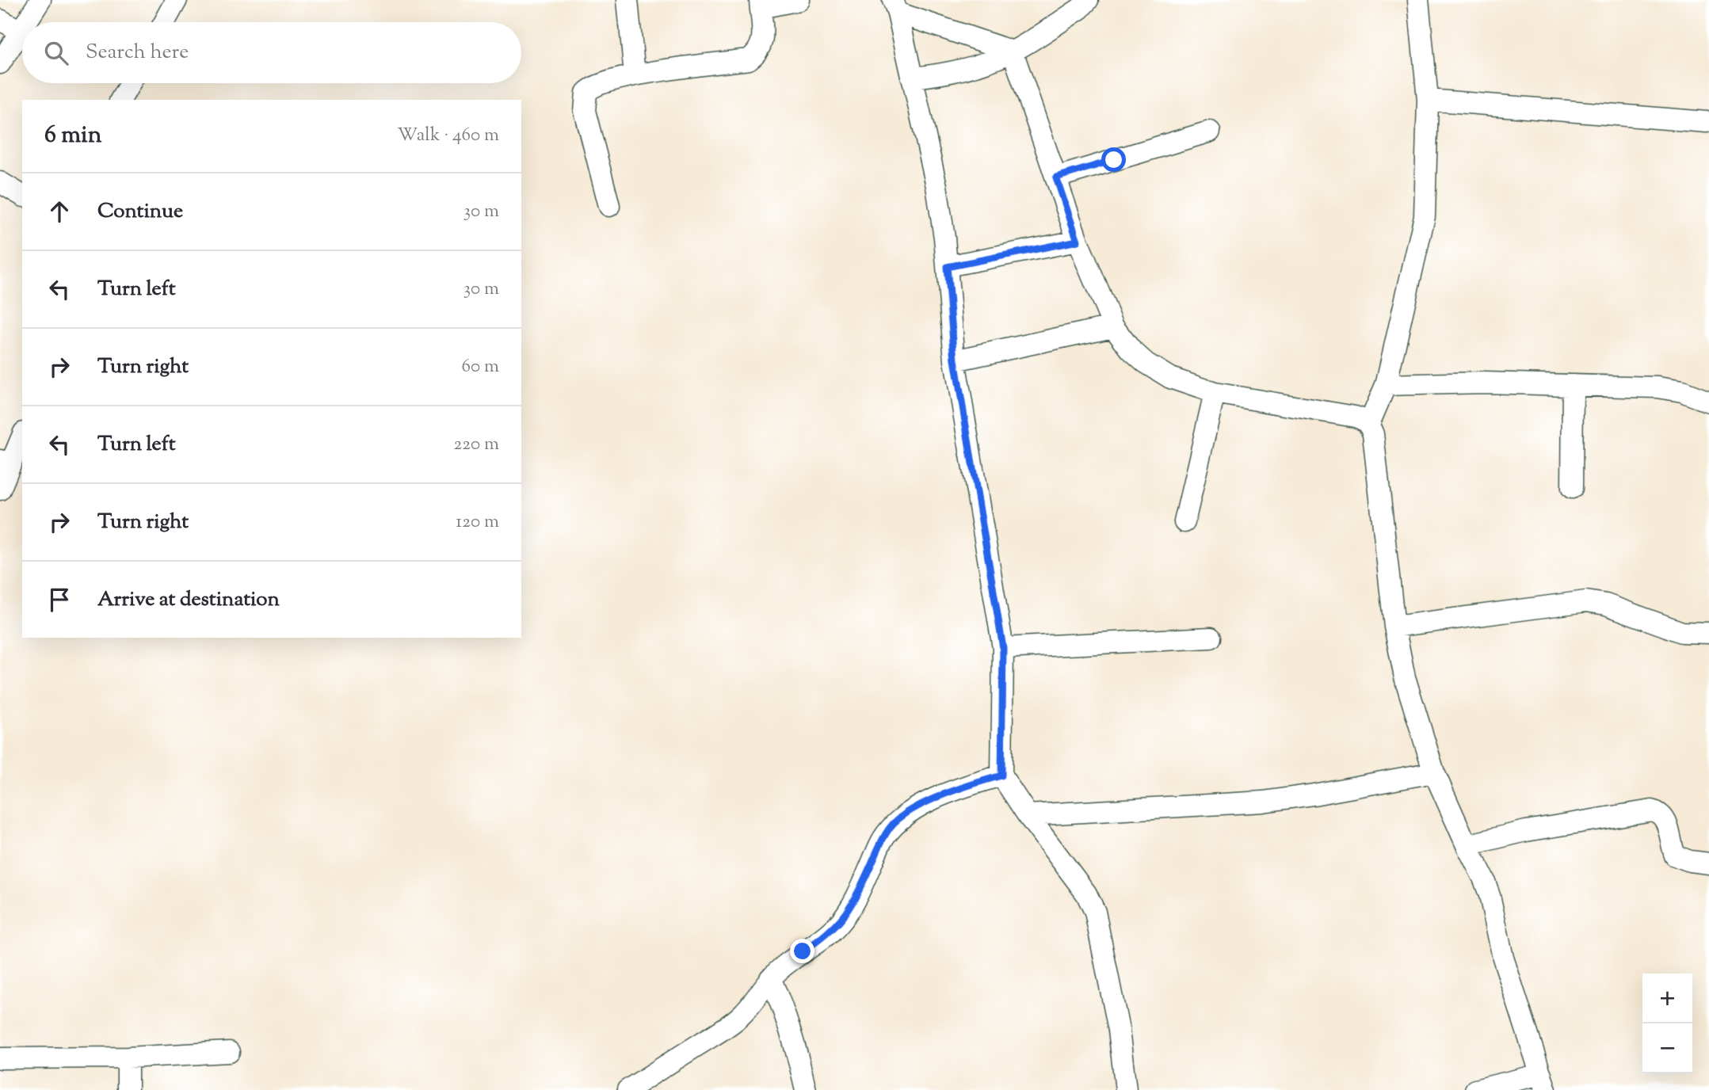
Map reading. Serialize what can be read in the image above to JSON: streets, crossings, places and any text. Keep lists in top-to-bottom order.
{
  "page": {
    "search": "Search here",
    "heading": ["6 min", "Walk · 460 m"],
    "list": [
      ["Continue", "30 m"],
      ["Turn left", "30 m"],
      ["Turn right", "60 m"],
      ["Turn left", "220 m"],
      ["Turn right", "120 m"],
      "Arrive at destination"
    ],
    "map_buttons": ["+", "−"]
  }
}
